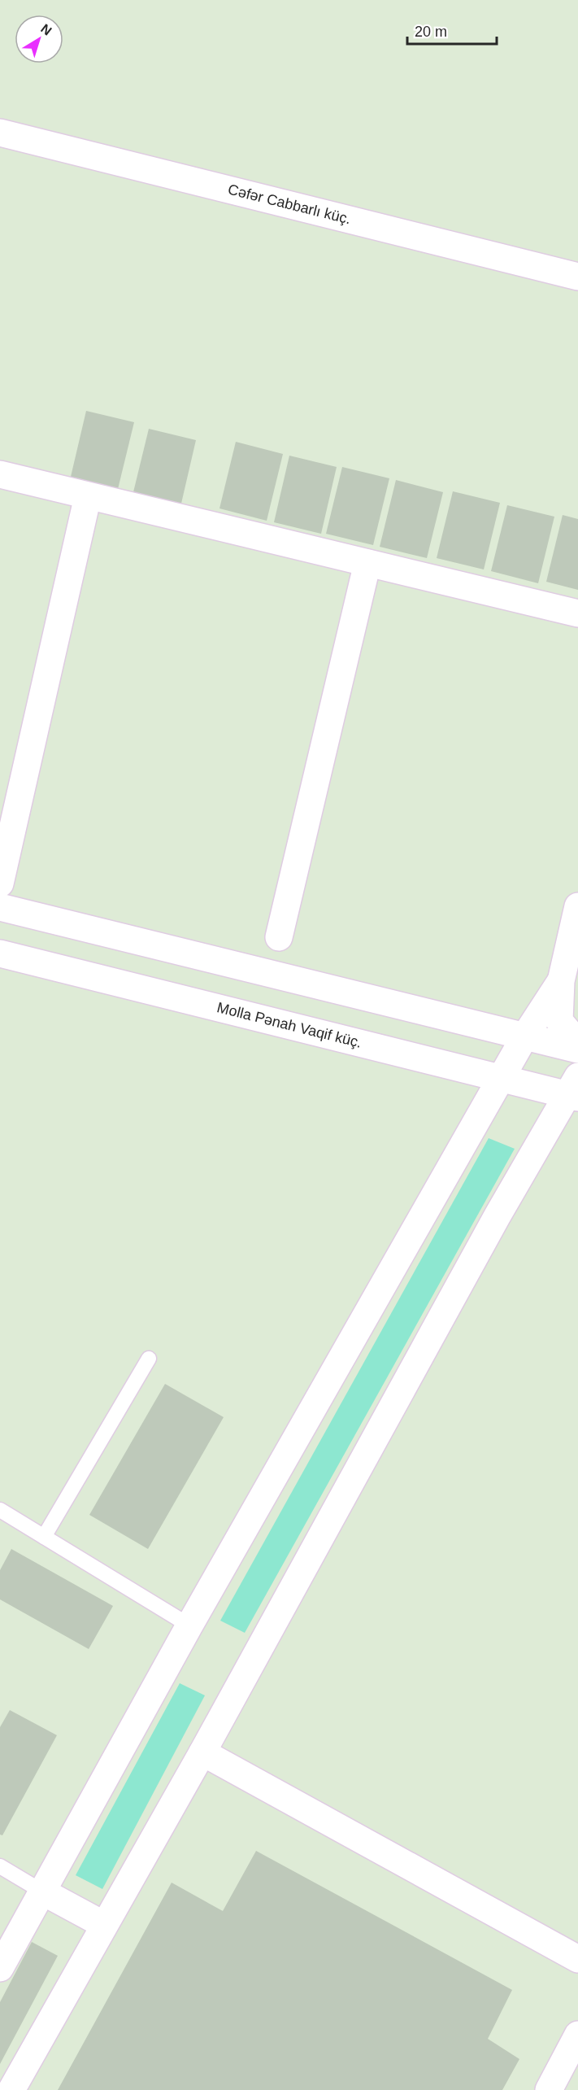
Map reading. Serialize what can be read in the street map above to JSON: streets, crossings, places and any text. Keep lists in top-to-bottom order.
{
  "streets": {
    "street": ["Cəfər Cabbarlı küç.", "Molla Pənah Vaqif küç."]
  },
  "scale_bar": "20 m",
  "north": "top right"
}
